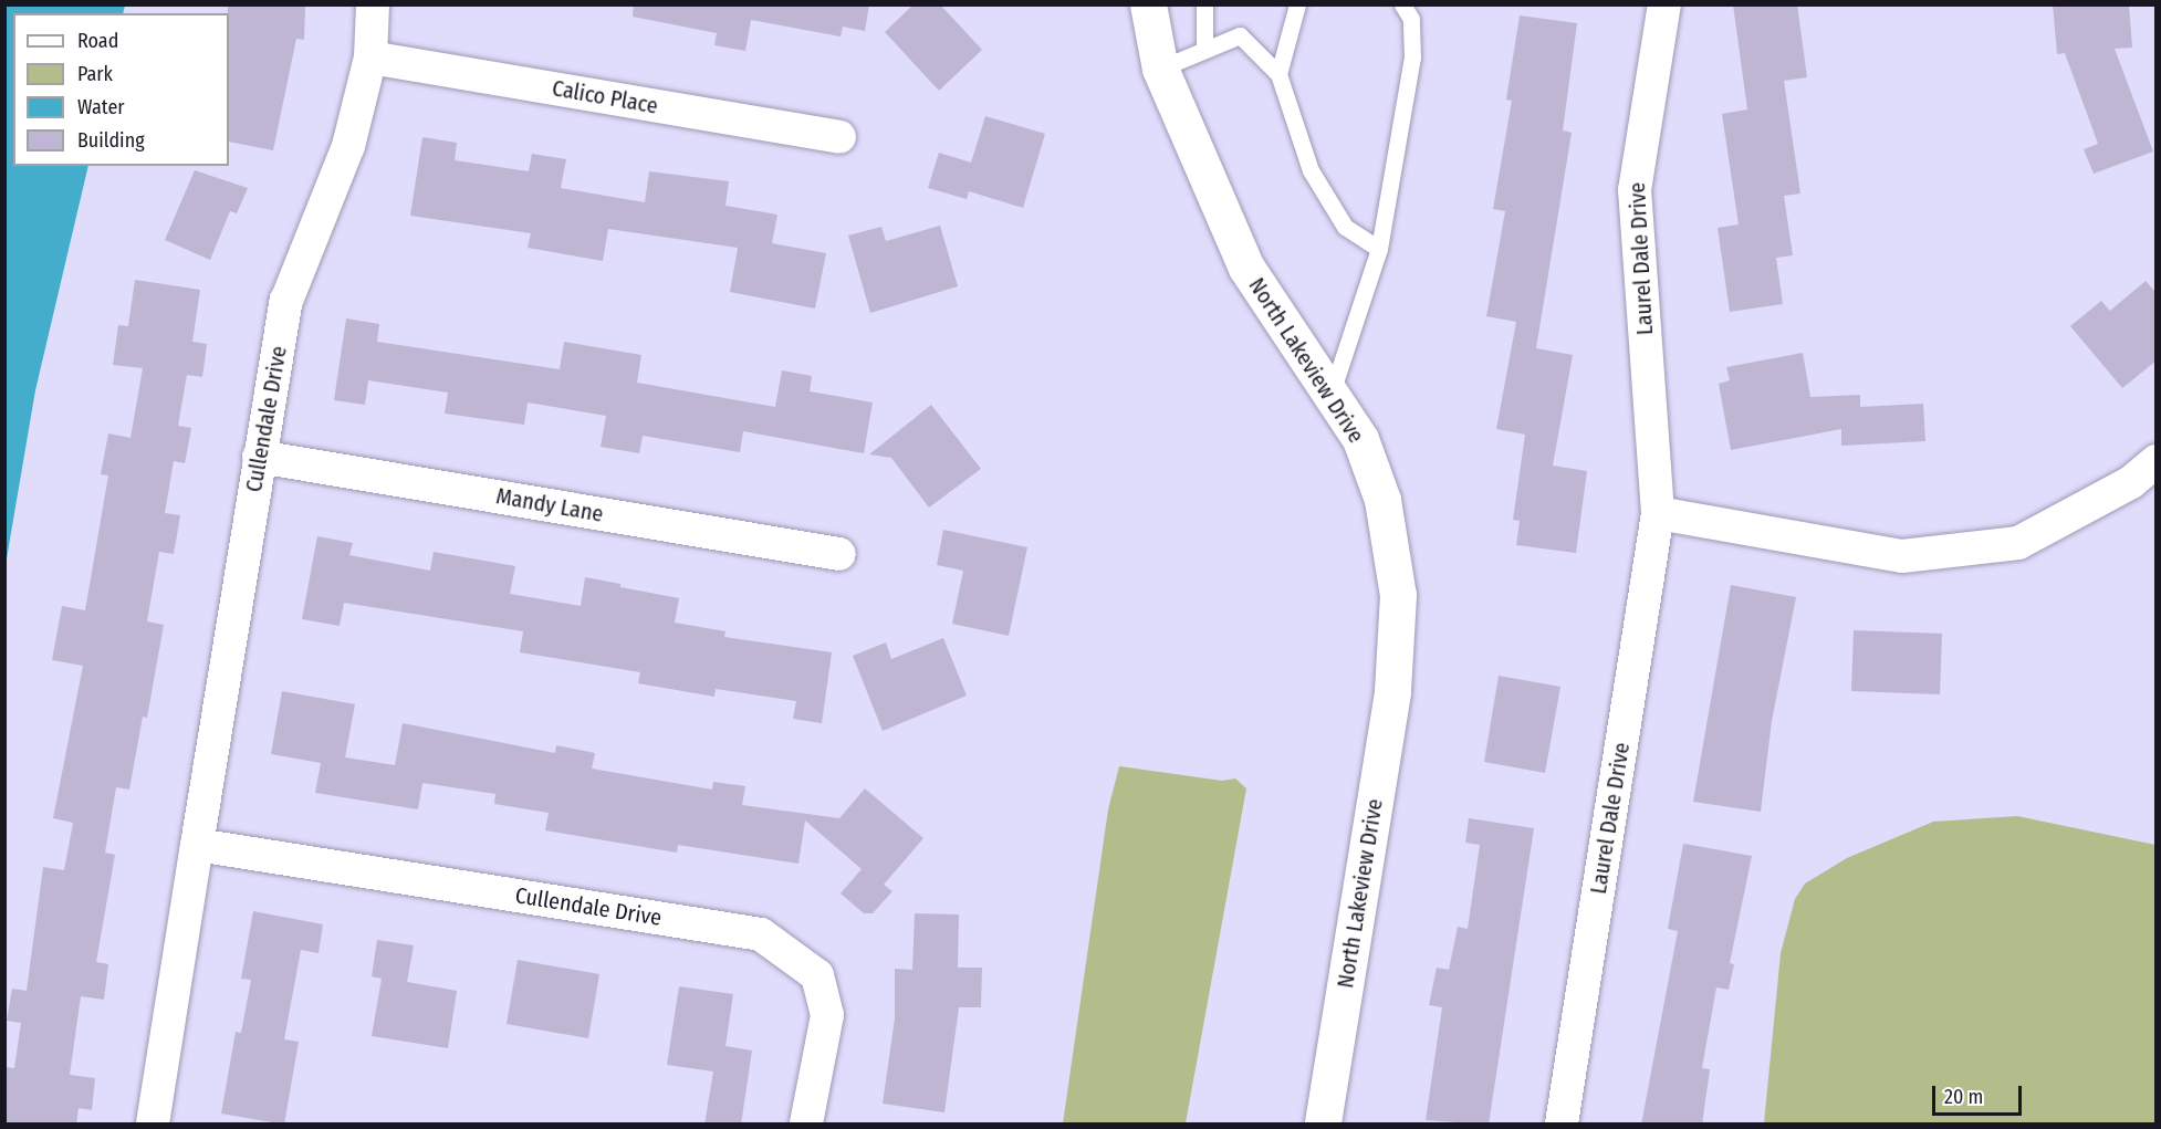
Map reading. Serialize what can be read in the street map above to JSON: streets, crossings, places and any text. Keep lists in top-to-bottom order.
{
  "streets": {
    "street": [
      "Calico Place",
      "Laurel Dale Drive",
      "North Lakeview Drive",
      "Cullendale Drive",
      "Mandy Lane"
    ]
  },
  "crossings": [
    ["Calico Place", "Cullendale Drive"],
    ["Cullendale Drive", "Mandy Lane"]
  ],
  "legend": [
    "Road",
    "Park",
    "Water",
    "Building"
  ],
  "scale_bar": "20 m"
}
